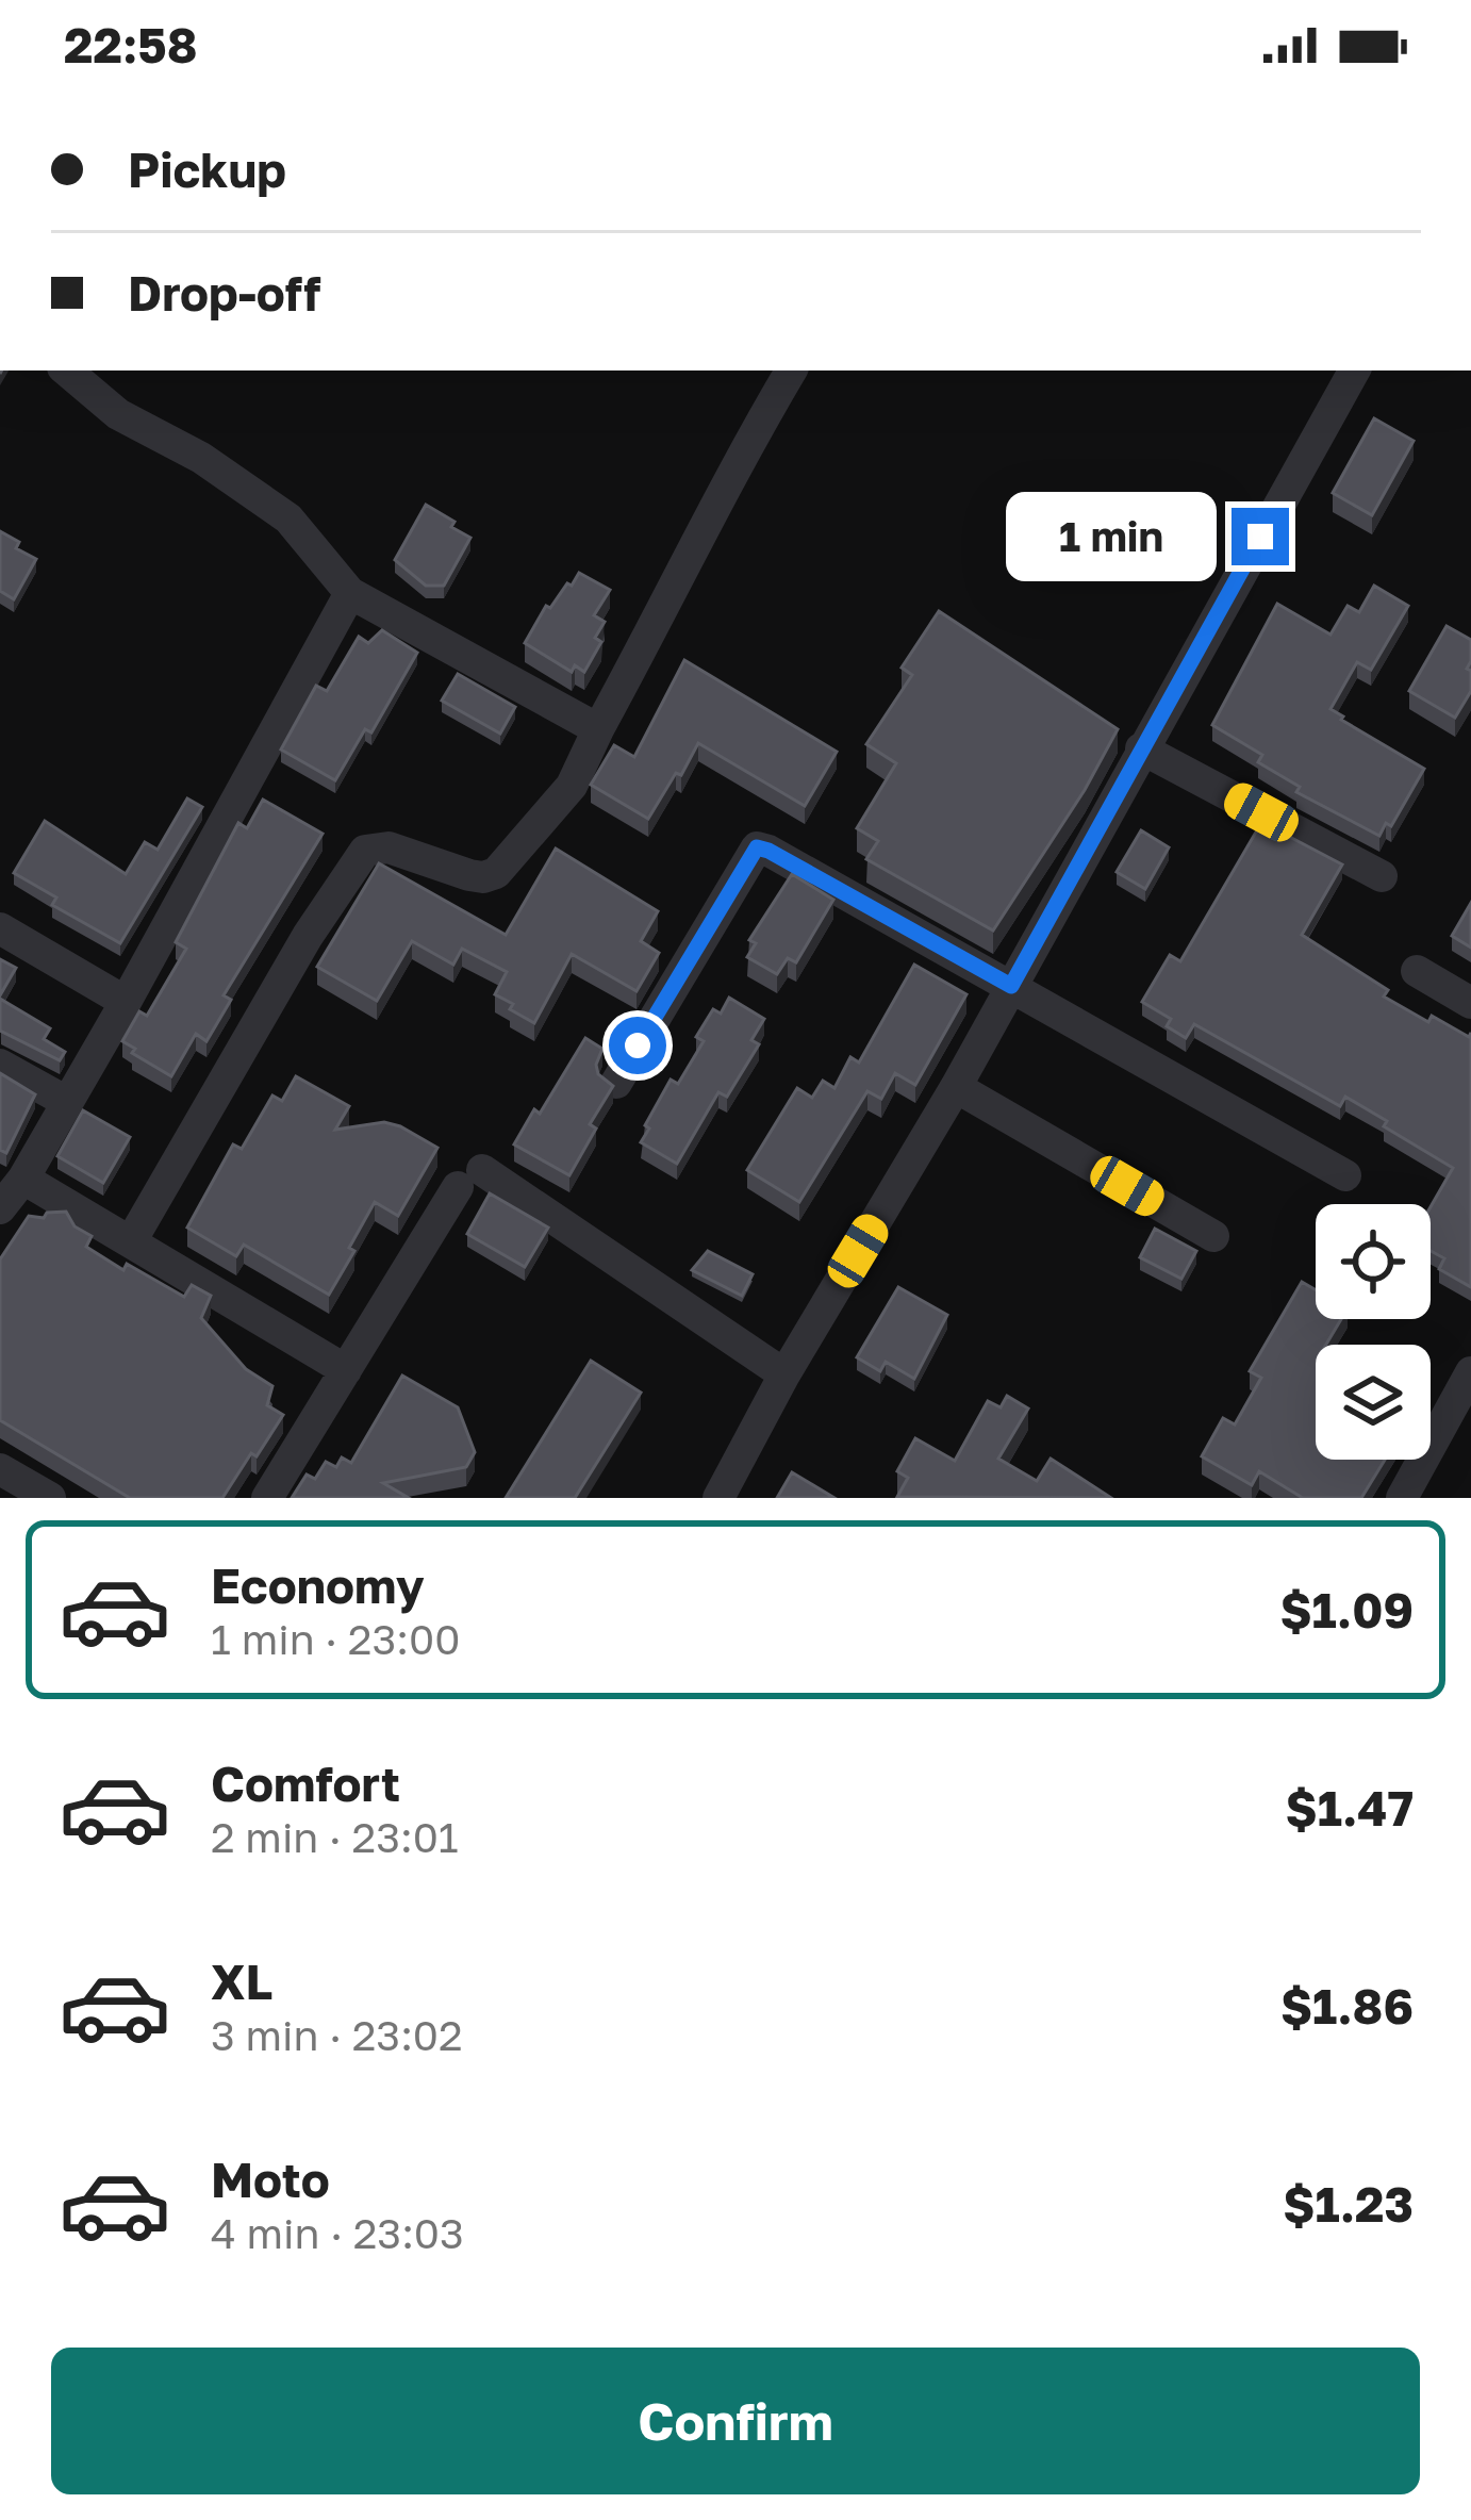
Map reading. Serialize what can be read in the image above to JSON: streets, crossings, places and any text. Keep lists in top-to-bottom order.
{
  "page": {
    "status": "22:58",
    "banner": ["Pickup", "Drop-off"],
    "bubble": "1 min",
    "list": [
      {
        "name": "Economy",
        "note": "1 min · 23:00",
        "value": "$1.09"
      },
      {
        "name": "Comfort",
        "note": "2 min · 23:01",
        "value": "$1.47"
      },
      {
        "name": "XL",
        "note": "3 min · 23:02",
        "value": "$1.86"
      },
      {
        "name": "Moto",
        "note": "4 min · 23:03",
        "value": "$1.23"
      }
    ],
    "buttons": "Confirm"
  }
}
